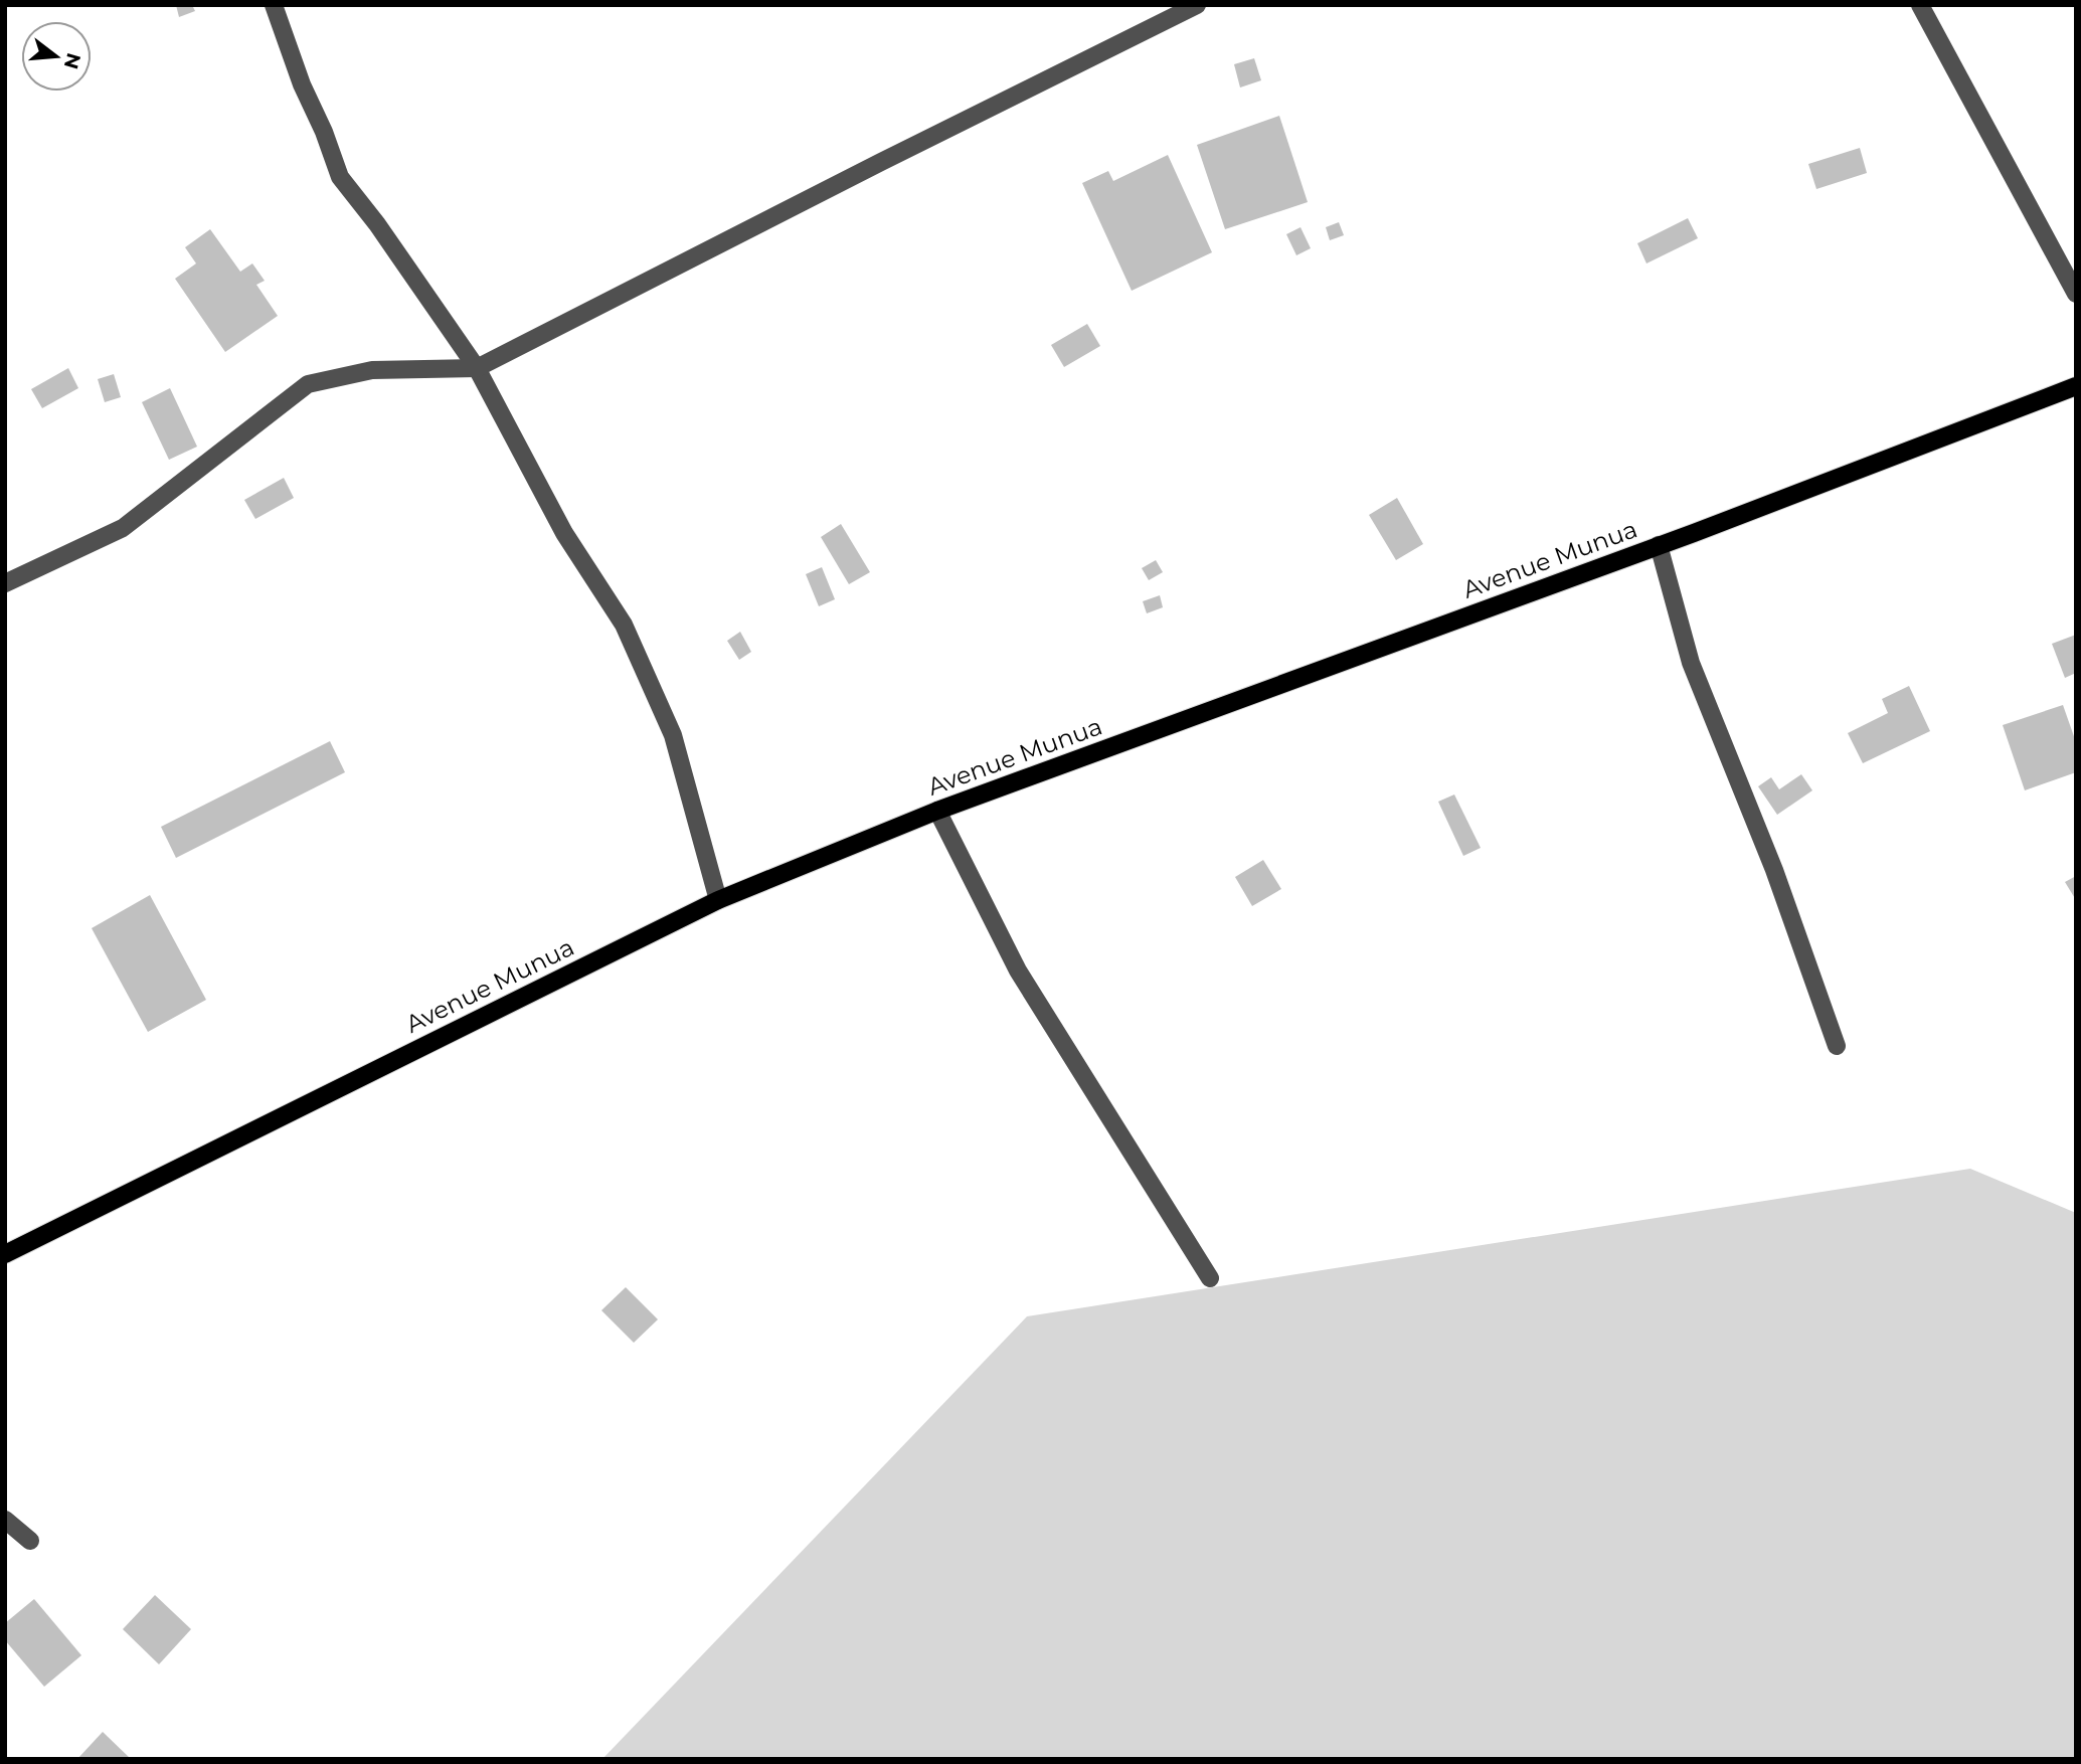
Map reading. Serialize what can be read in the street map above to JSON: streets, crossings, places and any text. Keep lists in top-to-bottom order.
{
  "streets": {
    "main road": ["Avenue Munua"]
  },
  "north": "right"
}
